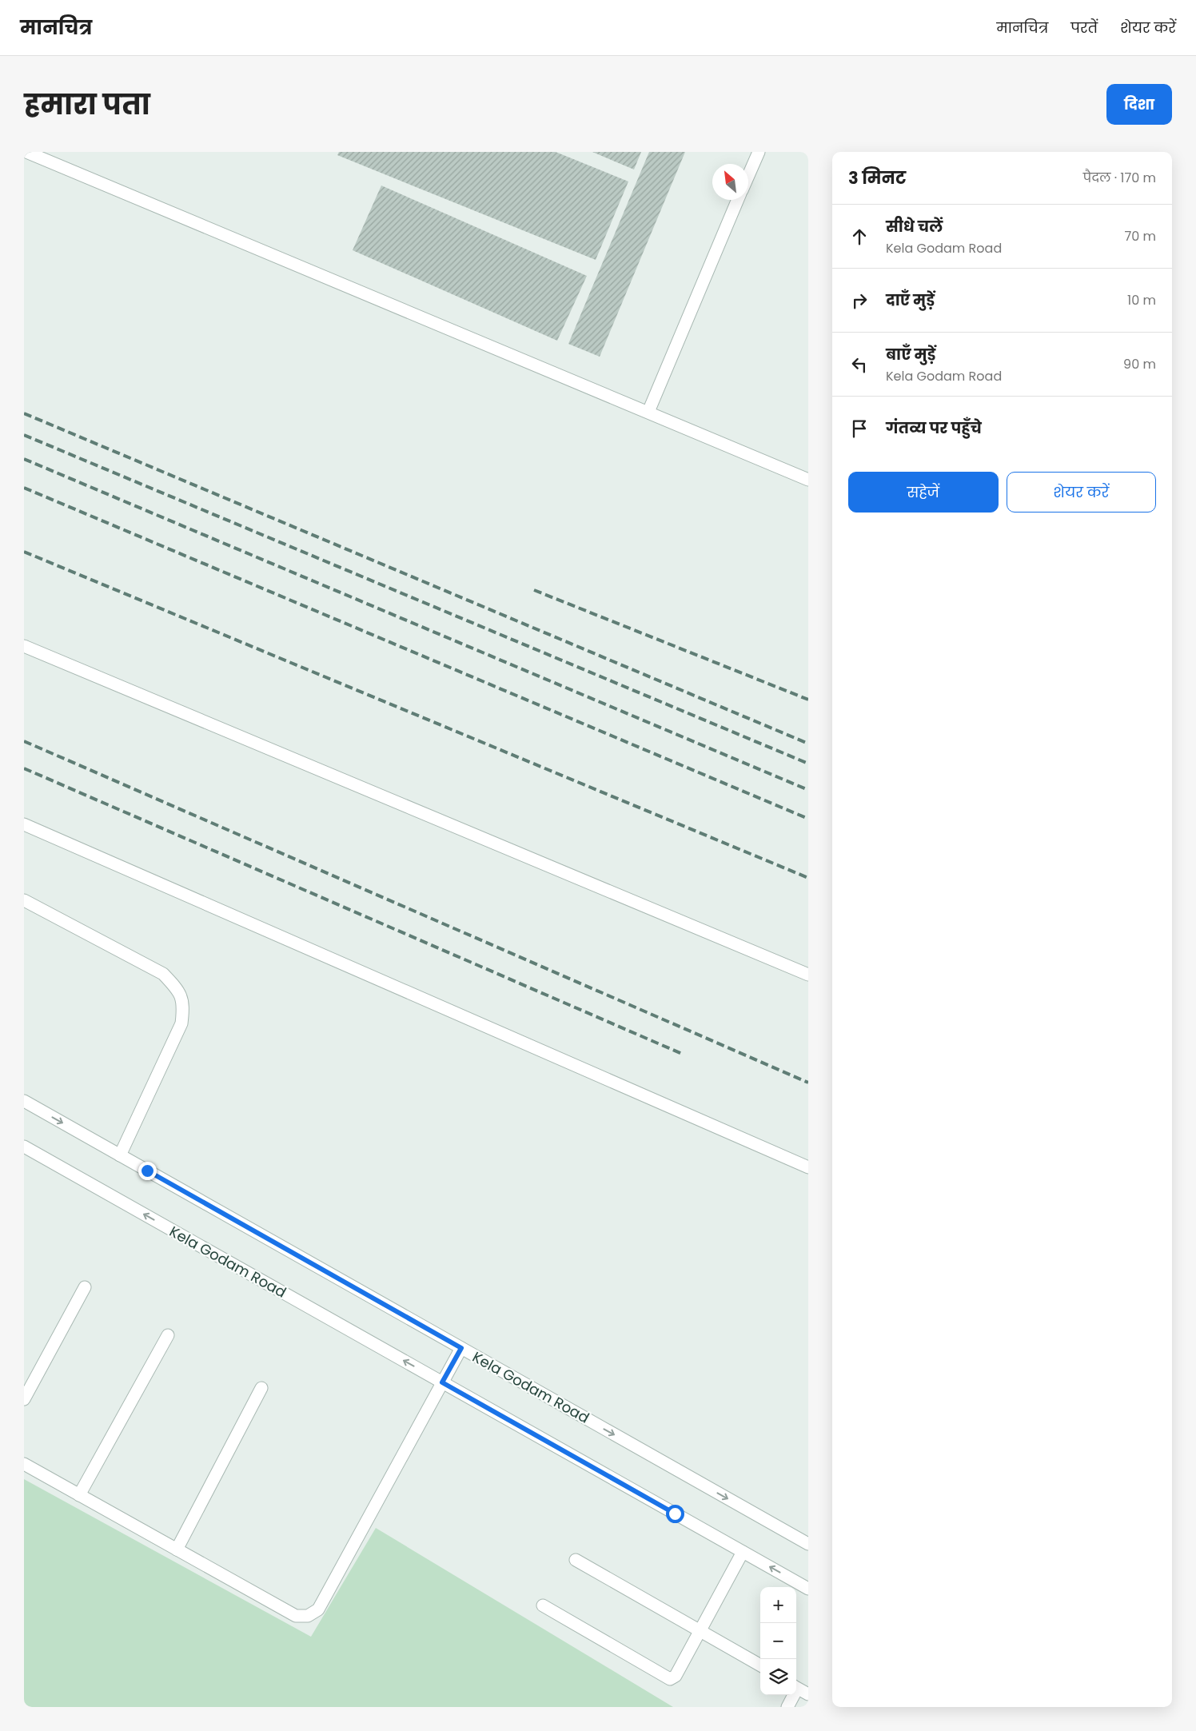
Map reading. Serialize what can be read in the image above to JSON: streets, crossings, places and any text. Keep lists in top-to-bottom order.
{
  "streets": {
    "street": ["Kela Godam Road"]
  },
  "north": "top left",
  "page": {
    "header": "मानचित्र",
    "nav": ["मानचित्र", "परतें", "शेयर करें"],
    "title": "हमारा पता",
    "buttons": [
      "दिशा",
      ["सहेजें", "शेयर करें"]
    ],
    "heading": ["3 मिनट", "पैदल · 170 m"],
    "list": [
      ["सीधे चलें", "Kela Godam Road", "70 m"],
      ["दाएँ मुड़ें", "10 m"],
      ["बाएँ मुड़ें", "Kela Godam Road", "90 m"],
      "गंतव्य पर पहुँचे"
    ],
    "map_buttons": ["+", "−"]
  }
}
